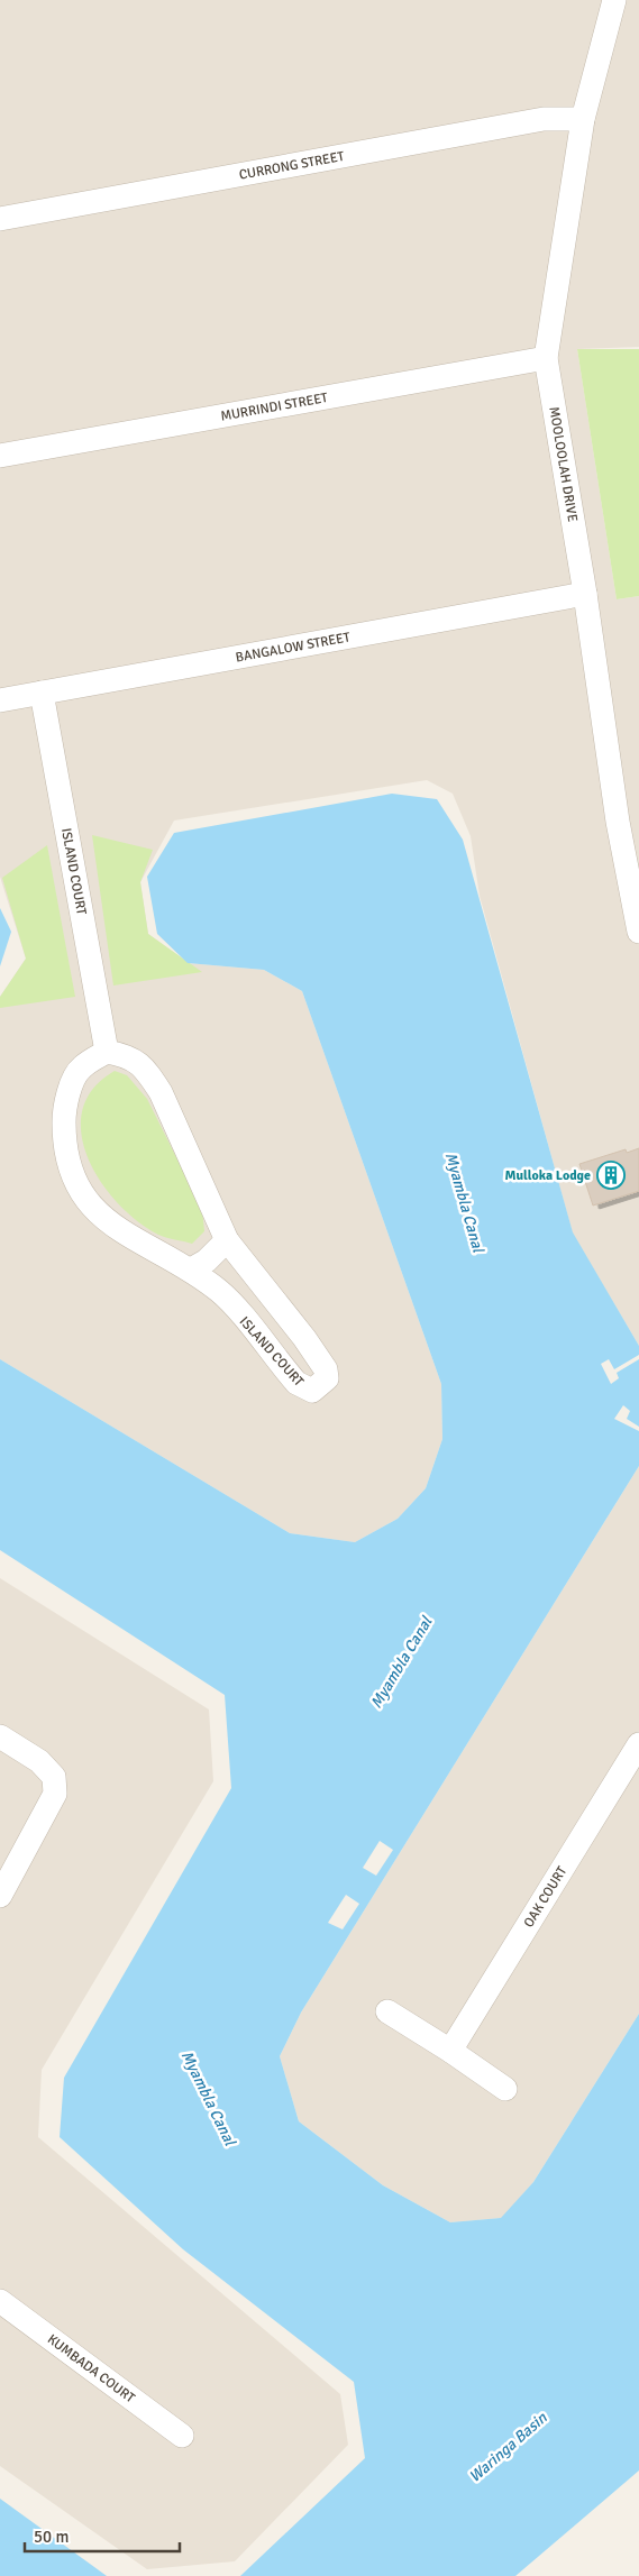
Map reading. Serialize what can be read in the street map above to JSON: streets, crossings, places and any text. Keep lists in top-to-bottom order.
{
  "streets": {
    "street": [
      "CURRONG STREET",
      "MURRINDI STREET",
      "MOOLOOLAH DRIVE",
      "BANGALOW STREET",
      "ISLAND COURT",
      "OAK COURT",
      "KUMBADA COURT"
    ]
  },
  "crossings": [
    ["CURRONG STREET", "MOOLOOLAH DRIVE"],
    ["MURRINDI STREET", "MOOLOOLAH DRIVE"],
    ["MOOLOOLAH DRIVE", "BANGALOW STREET"],
    ["BANGALOW STREET", "ISLAND COURT"]
  ],
  "water": ["Myambla Canal", "Waringa Basin"],
  "places": {
    "building": ["Mulloka Lodge"]
  },
  "scale_bar": "50 m"
}
